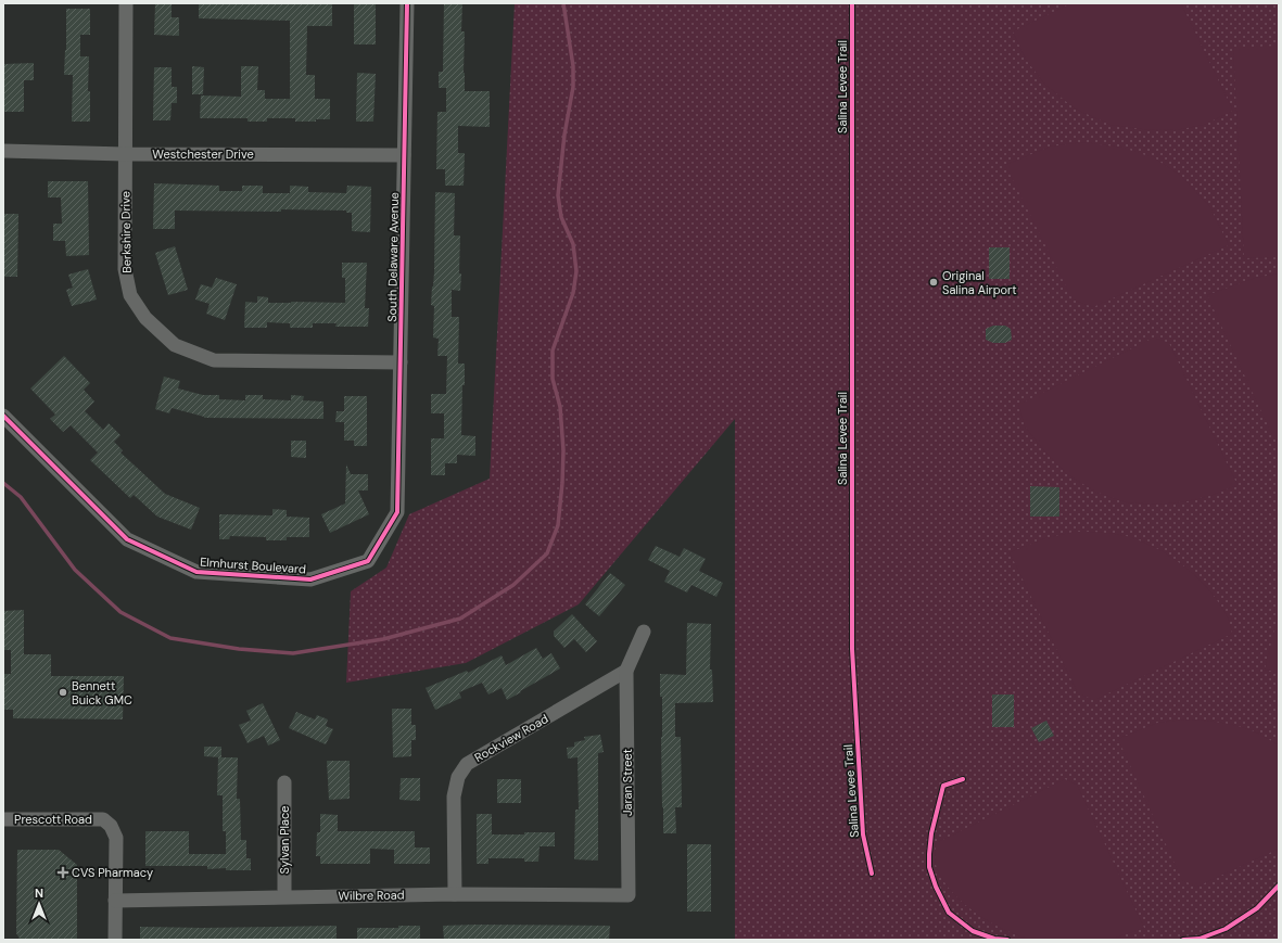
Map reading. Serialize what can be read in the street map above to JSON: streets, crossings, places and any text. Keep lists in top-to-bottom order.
{
  "streets": {
    "street": [
      "Westchester Drive",
      "Berkshire Drive",
      "South Delaware Avenue",
      "Elmhurst Boulevard",
      "Rockview Road",
      "Jaran Street",
      "Prescott Road",
      "Sylvan Place",
      "Wilbre Road"
    ],
    "cycle path": ["Salina Levee Trail"]
  },
  "crossings": [
    ["Westchester Drive", "Berkshire Drive"],
    ["Westchester Drive", "South Delaware Avenue"],
    ["Berkshire Drive", "South Delaware Avenue"],
    ["South Delaware Avenue", "Elmhurst Boulevard"],
    ["Rockview Road", "Jaran Street"],
    ["Rockview Road", "Wilbre Road"],
    ["Jaran Street", "Wilbre Road"],
    ["Prescott Road", "Wilbre Road"],
    ["Sylvan Place", "Wilbre Road"]
  ],
  "places": {
    "other": ["Original Salina Airport", "Bennett Buick GMC"],
    "health": ["CVS Pharmacy"]
  },
  "north": "top"
}
